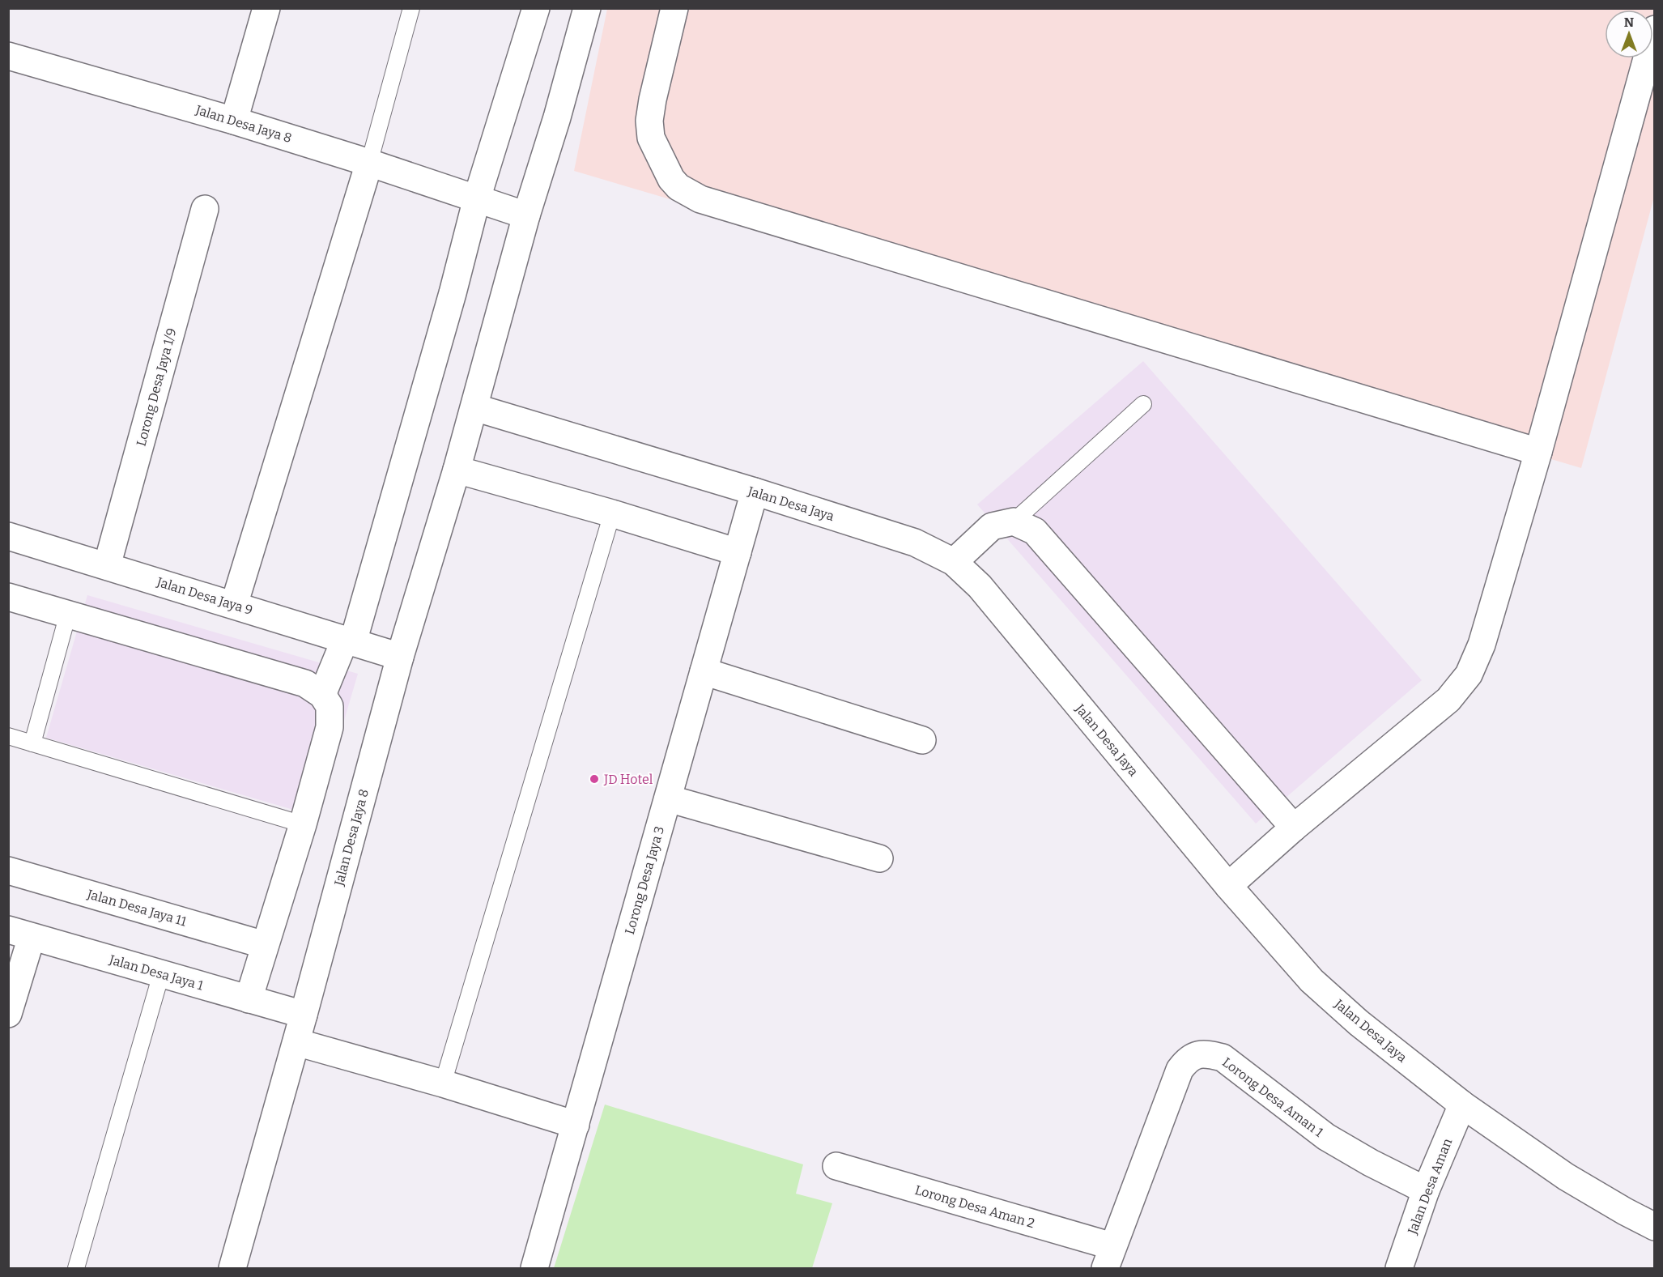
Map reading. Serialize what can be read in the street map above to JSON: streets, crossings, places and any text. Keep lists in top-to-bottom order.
{
  "streets": {
    "street": [
      "Jalan Desa Jaya 8",
      "Lorong Desa Jaya 1/9",
      "Jalan Desa Jaya",
      "Jalan Desa Jaya 9",
      "Lorong Desa Jaya 3",
      "Jalan Desa Jaya 11",
      "Jalan Desa Jaya 1",
      "Lorong Desa Aman 1",
      "Jalan Desa Aman",
      "Lorong Desa Aman 2"
    ]
  },
  "crossings": [
    ["Jalan Desa Jaya 8", "Jalan Desa Jaya"],
    ["Jalan Desa Jaya 8", "Jalan Desa Jaya 9"],
    ["Jalan Desa Jaya 8", "Jalan Desa Jaya 1"],
    ["Lorong Desa Jaya 1/9", "Jalan Desa Jaya 9"],
    ["Jalan Desa Jaya", "Lorong Desa Jaya 3"],
    ["Jalan Desa Jaya", "Jalan Desa Aman"],
    ["Lorong Desa Aman 1", "Jalan Desa Aman"],
    ["Lorong Desa Aman 1", "Lorong Desa Aman 2"]
  ],
  "places": ["JD Hotel"],
  "north": "top"
}
